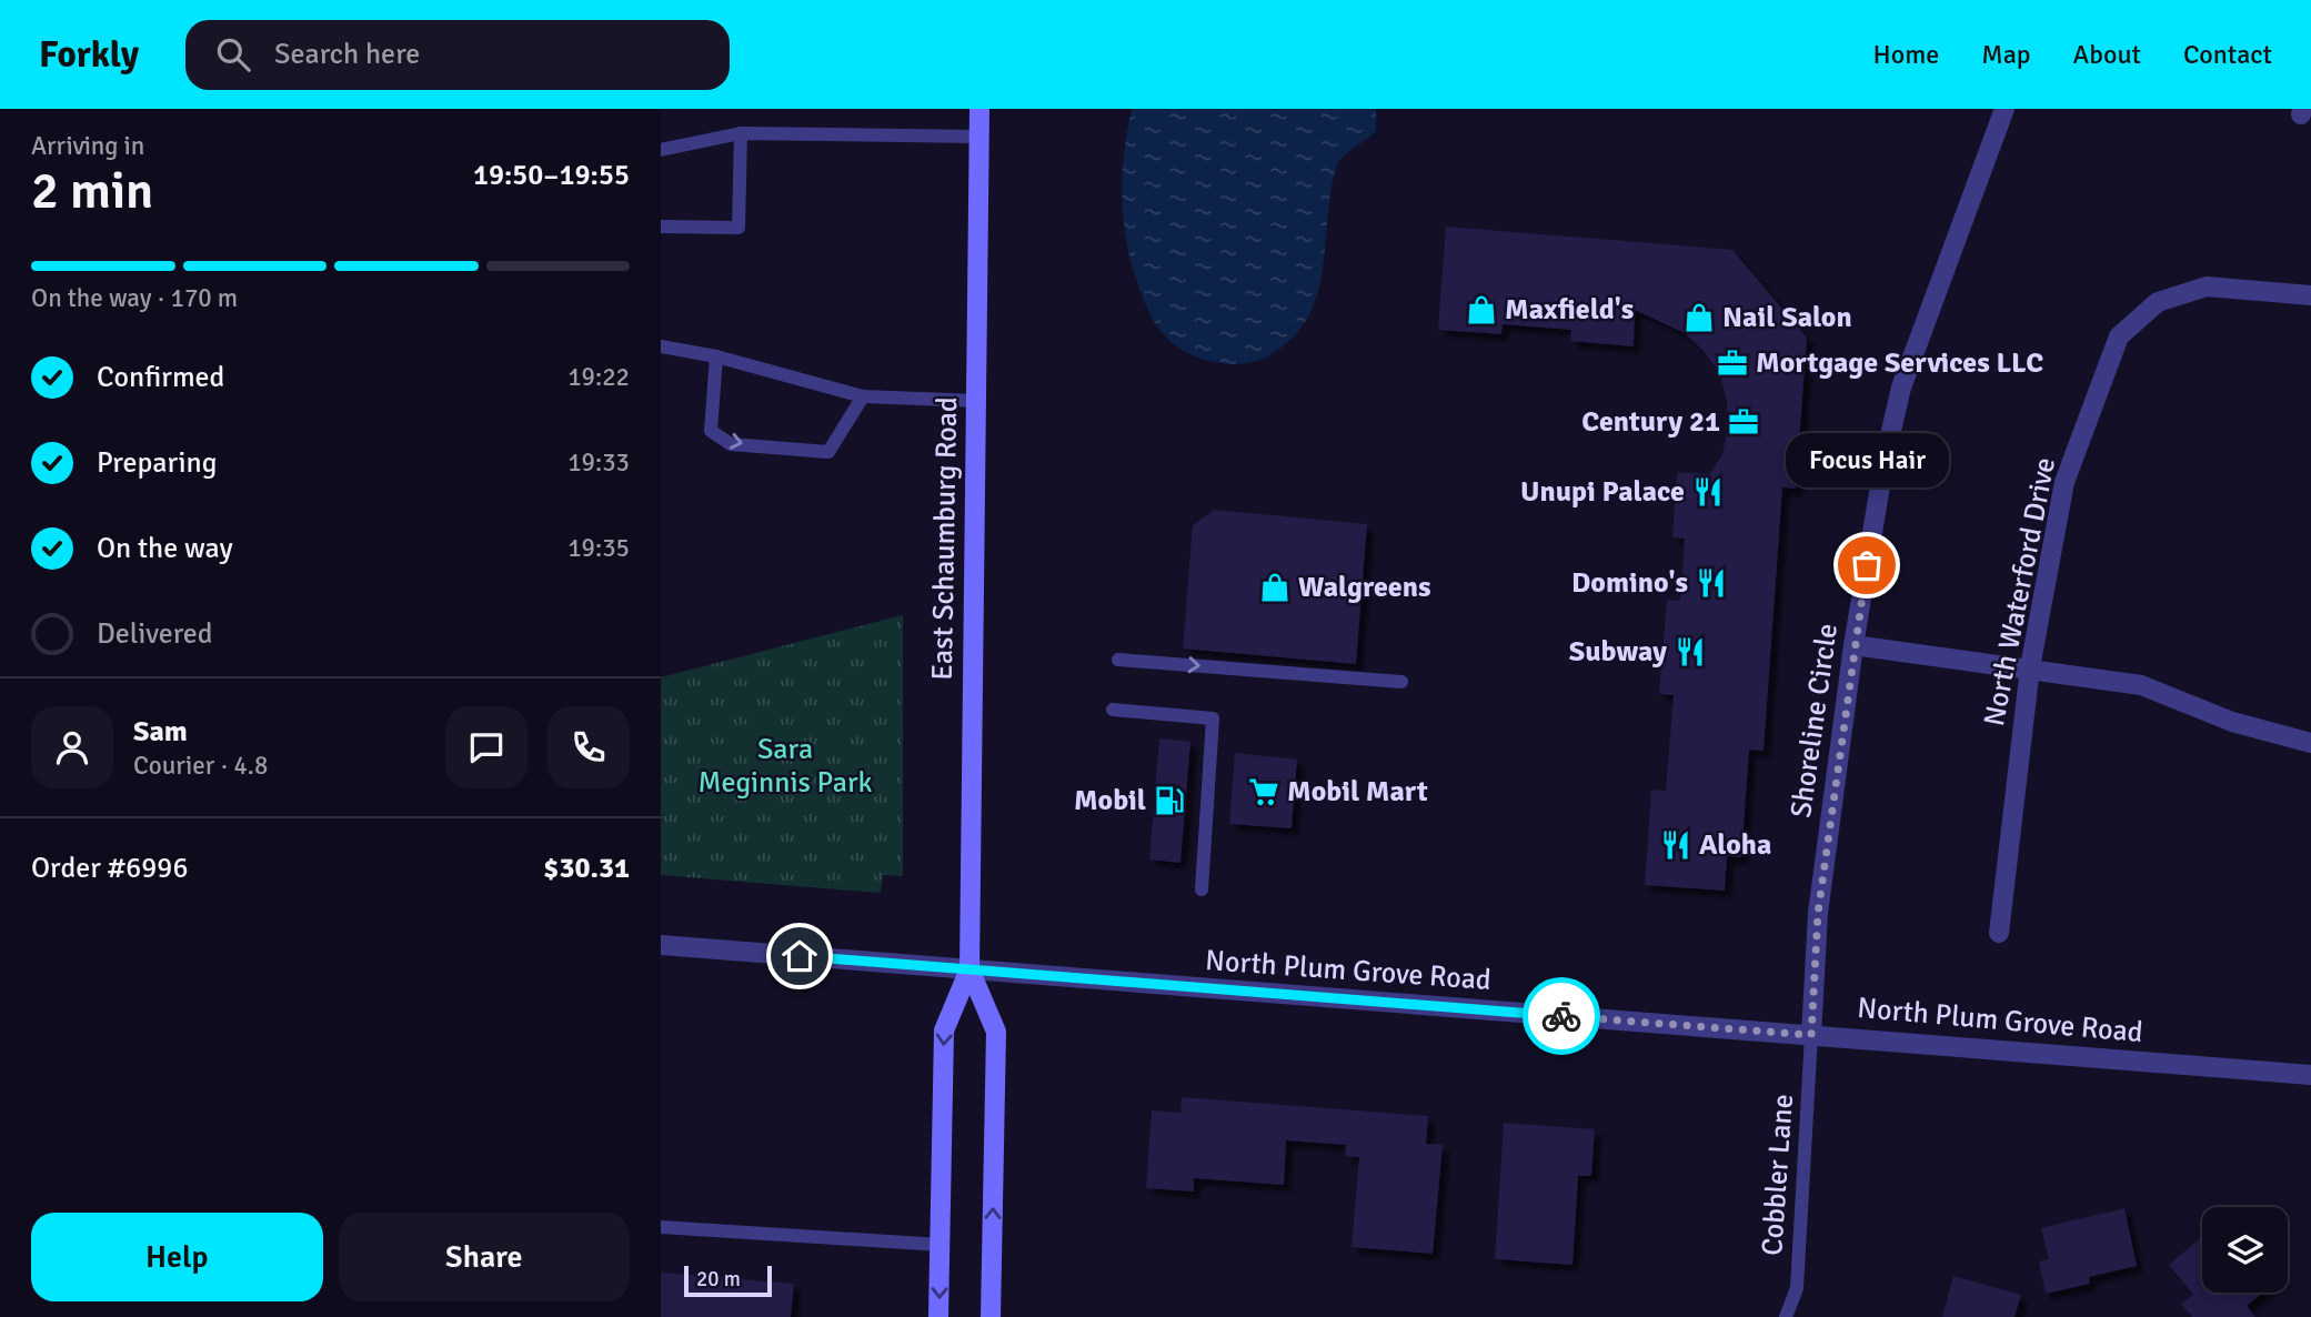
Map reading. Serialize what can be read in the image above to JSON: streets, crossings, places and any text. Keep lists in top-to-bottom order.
{
  "streets": {
    "main road": ["East Schaumburg Road"],
    "street": ["North Waterford Drive", "Shoreline Circle", "North Plum Grove Road"],
    "lane": ["Cobbler Lane"]
  },
  "crossings": [
    ["East Schaumburg Road", "North Plum Grove Road"],
    ["Shoreline Circle", "North Plum Grove Road"],
    ["Shoreline Circle", "Cobbler Lane"],
    ["North Plum Grove Road", "Cobbler Lane"]
  ],
  "parks": ["Sara Meginnis Park"],
  "places": {
    "shop": ["Maxfield's", "Nail Salon", "Walgreens"],
    "office": ["Mortgage Services LLC", "Century 21"],
    "restaurant": [
      "Unupi Palace",
      "Domino's",
      "Subway",
      "Aloha"
    ],
    "other": ["Focus Hair"],
    "supermarket": ["Mobil Mart"],
    "fuel station": ["Mobil"]
  },
  "scale_bar": "20 m",
  "page": {
    "header": "Forkly",
    "search": "Search here",
    "nav": [
      "Home",
      "Map",
      "About",
      "Contact"
    ],
    "heading": ["2 min", "Arriving in", "19:50–19:55"],
    "panel": [
      "Sam",
      "Courier · 4.8",
      "Order #6996",
      "$30.31"
    ],
    "bar": "On the way · 170 m",
    "list": [
      ["Confirmed", "19:22"],
      ["Preparing", "19:33"],
      ["On the way", "19:35"],
      "Delivered"
    ],
    "bubble": "Focus Hair",
    "buttons": ["Help", "Share"],
    "scale": "20 m"
  }
}
